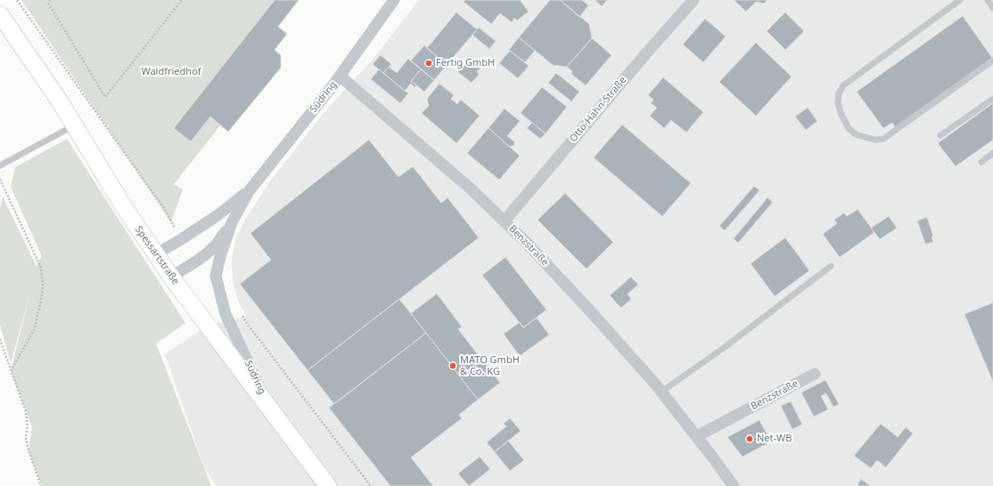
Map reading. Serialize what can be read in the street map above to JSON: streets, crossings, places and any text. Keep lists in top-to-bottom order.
{
  "streets": {
    "main road": ["Spessartstraße"],
    "street": ["Südring", "Otto-Hahn-Straße", "Benzstraße"]
  },
  "crossings": [
    ["Südring", "Benzstraße"],
    ["Südring", "Spessartstraße"],
    ["Otto-Hahn-Straße", "Benzstraße"]
  ],
  "parks": ["Waldfriedhof"],
  "places": ["Fertig GmbH", "MATO GmbH & Co. KG", "Net-WB"]
}
